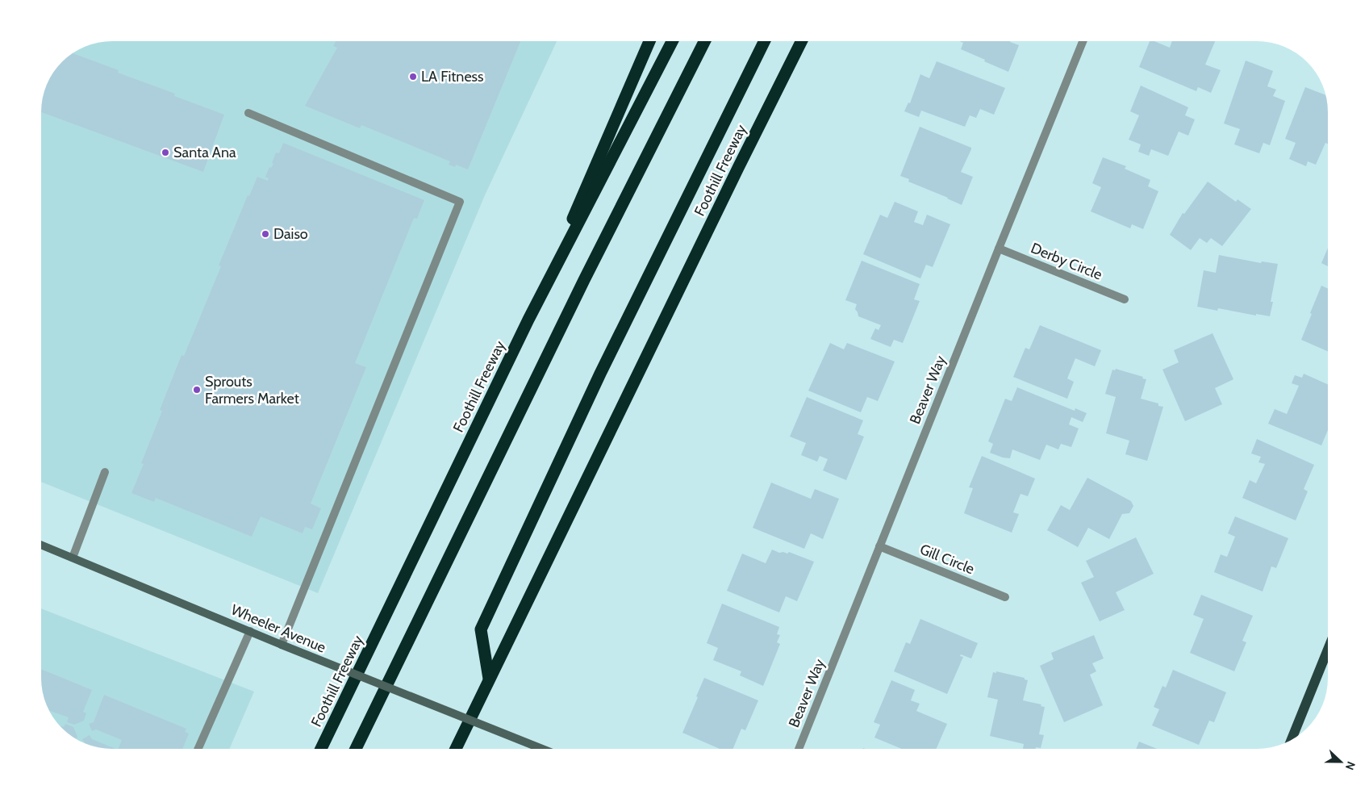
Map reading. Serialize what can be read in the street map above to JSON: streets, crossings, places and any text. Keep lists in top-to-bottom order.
{
  "streets": {
    "highway": ["Foothill Freeway"],
    "main road": ["Wheeler Avenue"],
    "street": ["Derby Circle", "Beaver Way", "Gill Circle"]
  },
  "crossings": [
    ["Derby Circle", "Beaver Way"],
    ["Beaver Way", "Gill Circle"]
  ],
  "places": [
    "LA Fitness",
    "Santa Ana",
    "Daiso",
    "Sprouts Farmers Market"
  ],
  "north": "right"
}
